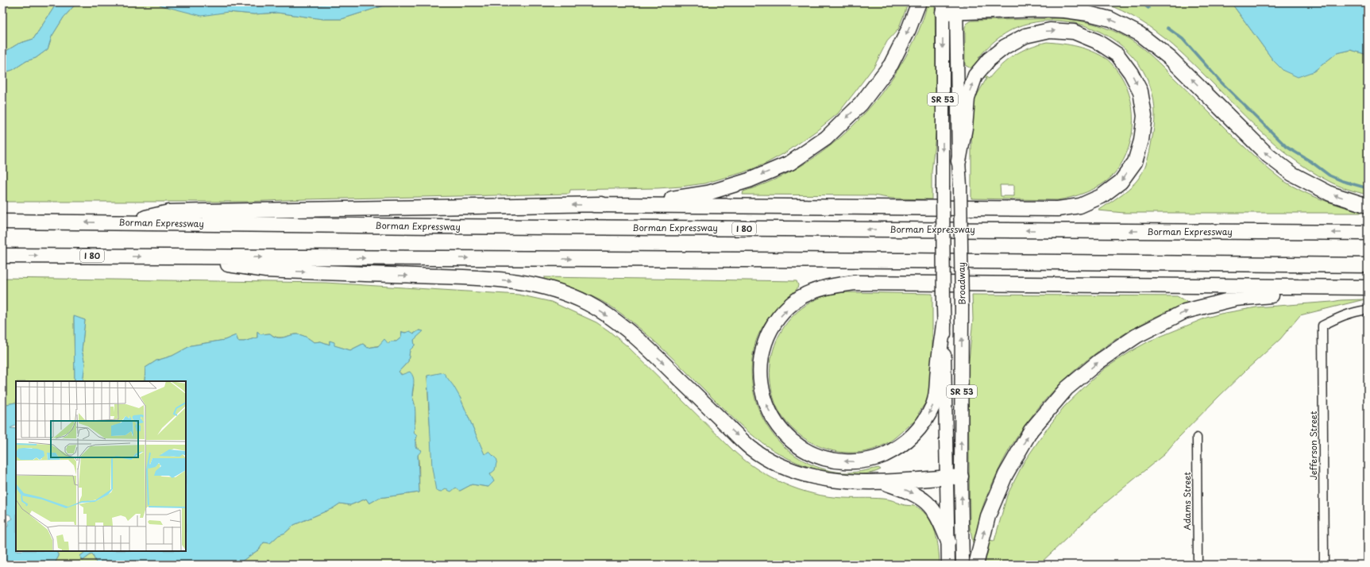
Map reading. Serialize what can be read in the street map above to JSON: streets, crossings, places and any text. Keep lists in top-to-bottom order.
{
  "streets": {
    "highway": ["Borman Expressway", "I 80"],
    "main road": ["SR 53", "Broadway"],
    "street": ["Jefferson Street", "Adams Street"]
  }
}
